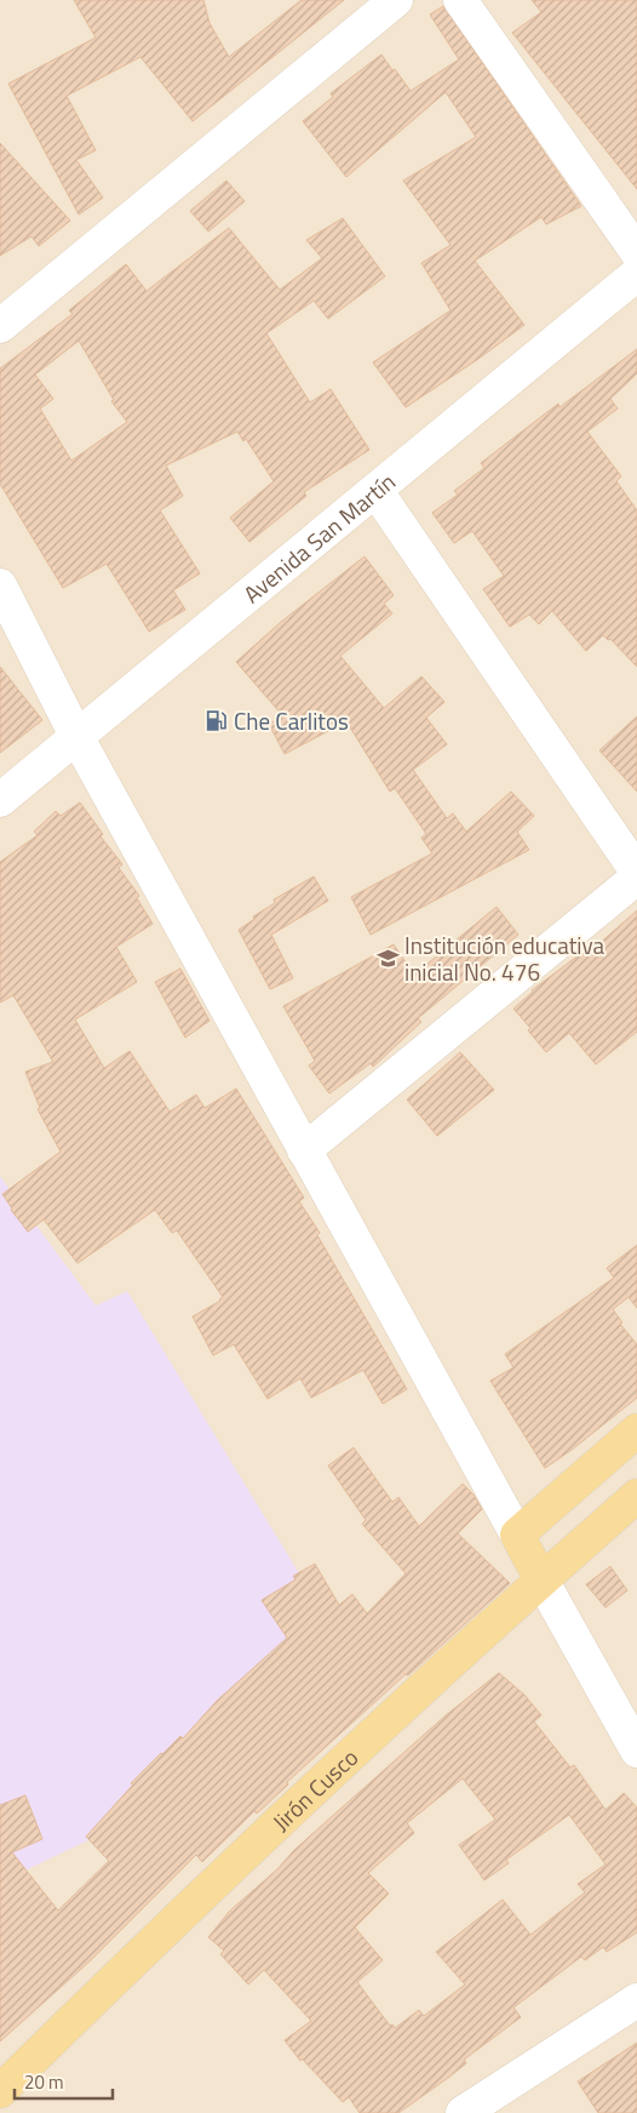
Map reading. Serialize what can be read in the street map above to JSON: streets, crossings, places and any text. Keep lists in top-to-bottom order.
{
  "streets": {
    "main road": ["Jirón Cusco"],
    "street": ["Avenida San Martín"]
  },
  "places": {
    "fuel station": ["Che Carlitos"],
    "school or university": ["Institución educativa inicial No. 476"]
  },
  "scale_bar": "20 m"
}
